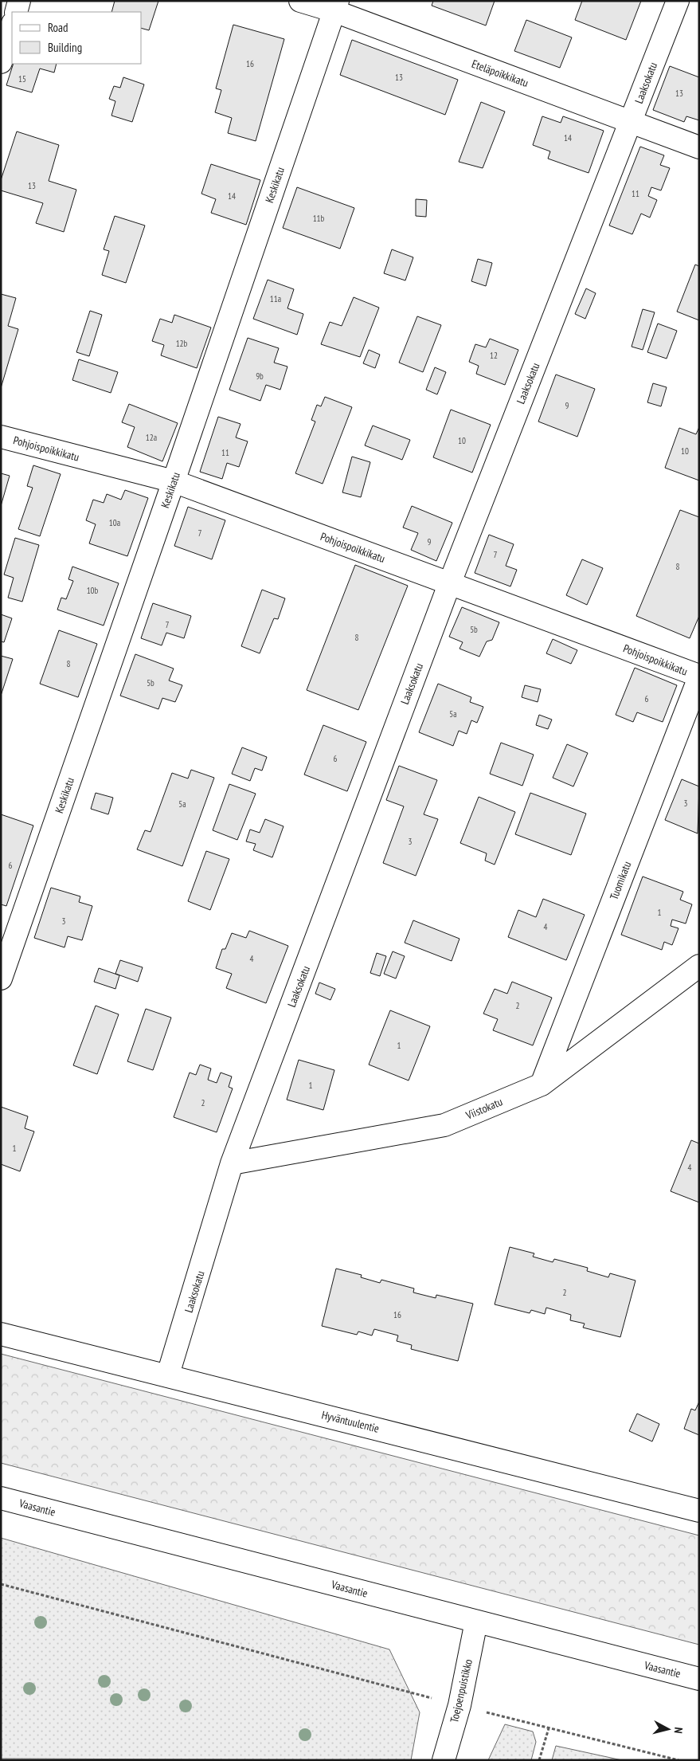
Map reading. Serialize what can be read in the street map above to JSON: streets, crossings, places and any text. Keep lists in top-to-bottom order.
{
  "streets": {
    "street": [
      "Eteläpoikkikatu",
      "Laaksokatu",
      "Keskikatu",
      "Pohjoispoikkikatu",
      "Tuomikatu",
      "Viistokatu",
      "Hyväntuulentie",
      "Vaasantie",
      "Toejoenpuistikko"
    ]
  },
  "crossings": [
    ["Eteläpoikkikatu", "Laaksokatu"],
    ["Eteläpoikkikatu", "Keskikatu"],
    ["Laaksokatu", "Pohjoispoikkikatu"],
    ["Laaksokatu", "Viistokatu"],
    ["Laaksokatu", "Hyväntuulentie"],
    ["Keskikatu", "Pohjoispoikkikatu"],
    ["Pohjoispoikkikatu", "Tuomikatu"],
    ["Tuomikatu", "Viistokatu"],
    ["Vaasantie", "Toejoenpuistikko"]
  ],
  "house_numbers": [
    "16",
    "13",
    "15",
    "13",
    "14",
    "13",
    "11",
    "14",
    "11b",
    "11a",
    "12b",
    "12",
    "9b",
    "9",
    "12a",
    "10",
    "10",
    "11",
    "10a",
    "7",
    "9",
    "7",
    "8",
    "10b",
    "7",
    "5b",
    "8",
    "8",
    "5b",
    "6",
    "5a",
    "6",
    "3",
    "5a",
    "3",
    "6",
    "1",
    "3",
    "4",
    "4",
    "2",
    "1",
    "1",
    "2",
    "1",
    "4",
    "2",
    "16"
  ],
  "legend": ["Road", "Building"],
  "north": "right"
}
